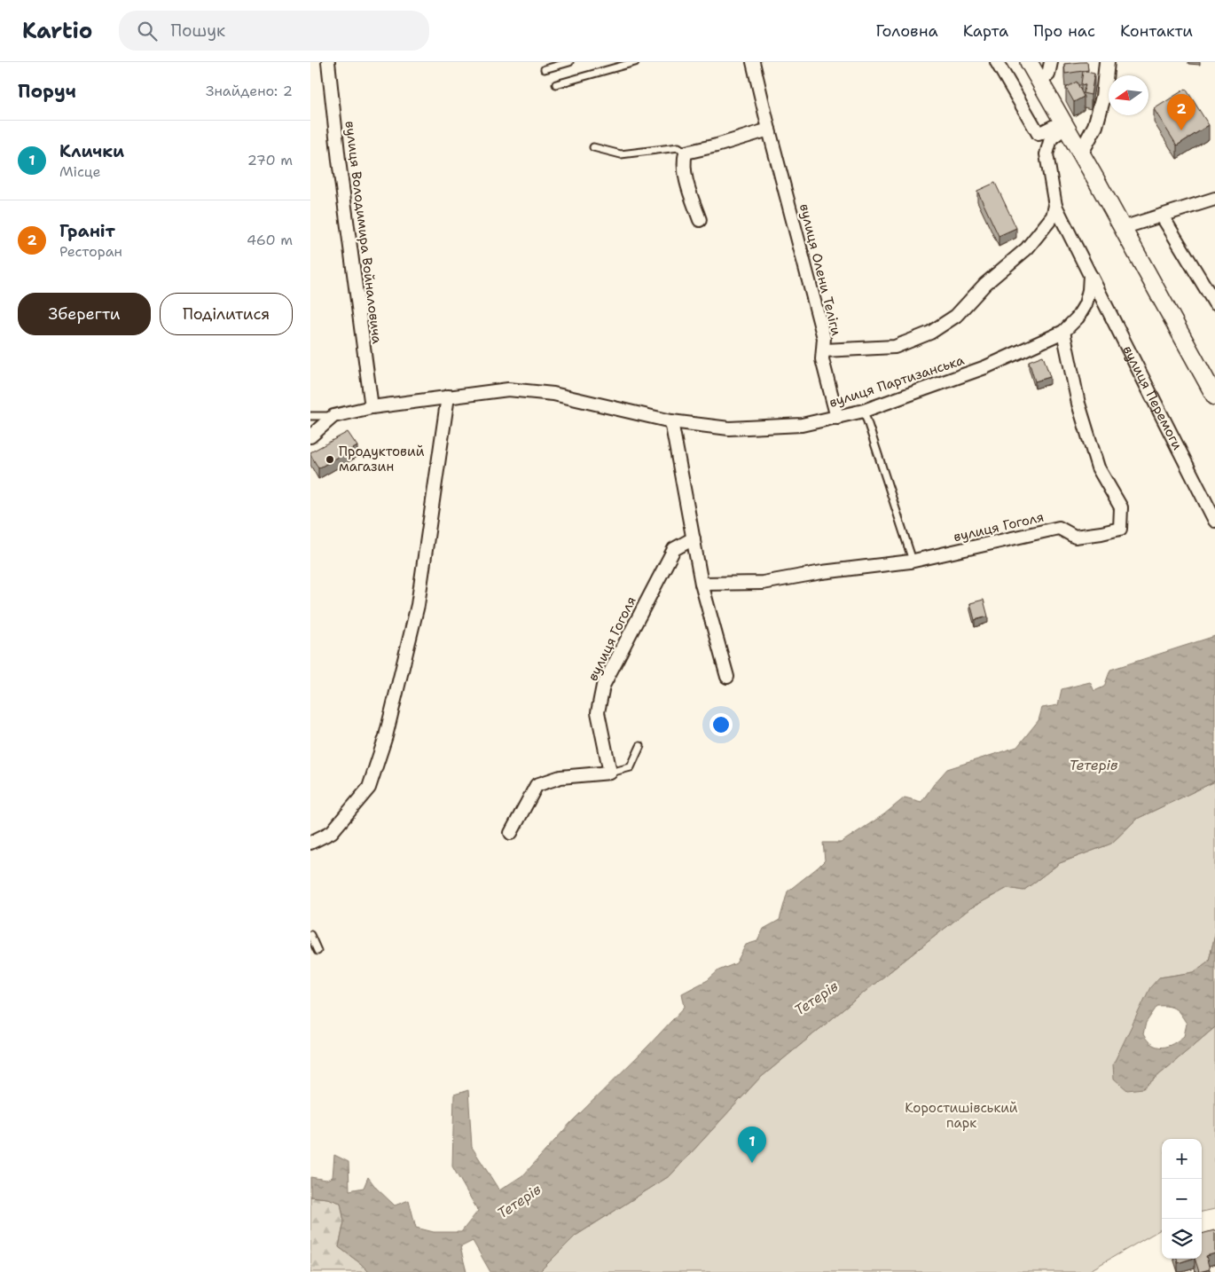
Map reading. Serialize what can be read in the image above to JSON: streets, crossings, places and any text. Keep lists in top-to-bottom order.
{
  "streets": {
    "street": [
      "вулиця Володимира Войналовича",
      "вулиця Олени Теліги",
      "вулиця Партизанська",
      "вулиця Перемоги",
      "вулиця Гоголя"
    ]
  },
  "crossings": [
    ["вулиця Володимира Войналовича", "вулиця Партизанська"],
    ["вулиця Олени Теліги", "вулиця Партизанська"],
    ["вулиця Партизанська", "вулиця Перемоги"],
    ["вулиця Партизанська", "вулиця Гоголя"]
  ],
  "water": ["Тетерів"],
  "parks": ["Коростишівський парк"],
  "places": ["Продуктовий магазин"],
  "north": "left",
  "page": {
    "header": "Kartio",
    "search": "Пошук",
    "nav": [
      "Головна",
      "Карта",
      "Про нас",
      "Контакти"
    ],
    "heading": ["Поруч", "Знайдено: 2"],
    "pins": ["2", "1"],
    "list": [
      {
        "mark": "1",
        "name": "Клички",
        "note": "Місце",
        "value": "270 m"
      },
      {
        "mark": "2",
        "name": "Граніт",
        "note": "Ресторан",
        "value": "460 m"
      }
    ],
    "buttons": ["Зберегти", "Поділитися"],
    "map_buttons": ["+", "−"]
  }
}
